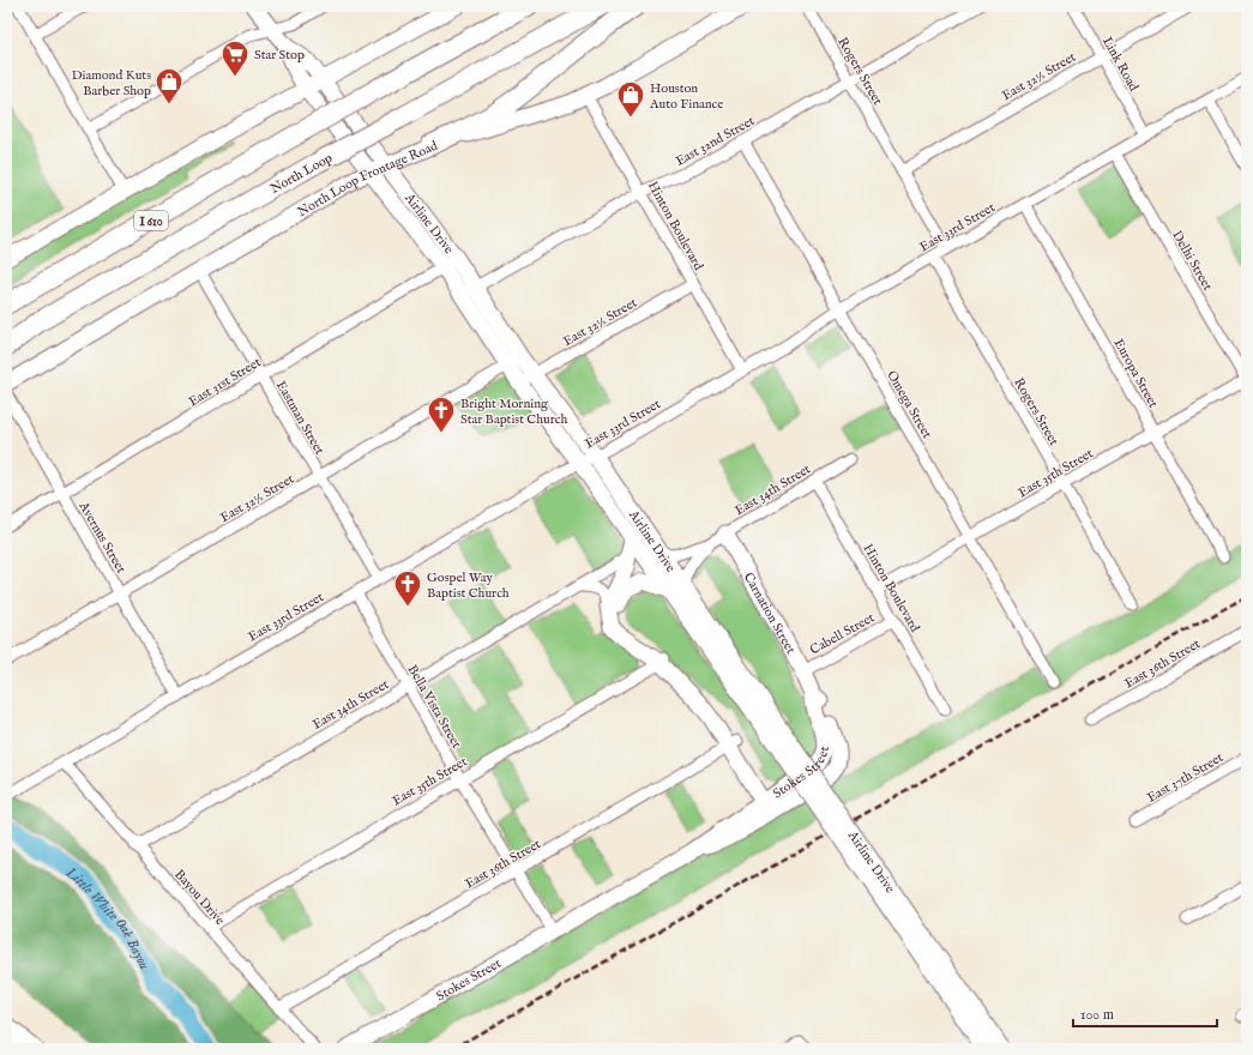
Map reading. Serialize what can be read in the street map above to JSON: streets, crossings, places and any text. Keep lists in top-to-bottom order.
{
  "streets": {
    "highway": ["North Loop", "I 610"],
    "main road": [
      "North Loop Frontage Road",
      "Airline Drive",
      "Carnation Street",
      "Stokes Street"
    ],
    "street": [
      "Link Road",
      "Rogers Street",
      "East 32½ Street",
      "East 32nd Street",
      "Hinton Boulevard",
      "East 33rd Street",
      "Delhi Street",
      "Europa Street",
      "East 31st Street",
      "Omega Street",
      "Eastman Street",
      "East 35th Street",
      "East 34th Street",
      "Avernus Street",
      "Cabell Street",
      "East 36th Street",
      "Bella Vista Street",
      "East 37th Street",
      "Bayou Drive"
    ]
  },
  "crossings": [
    ["Link Road", "East 32½ Street"],
    ["Link Road", "East 33rd Street"],
    ["Rogers Street", "East 32½ Street"],
    ["Rogers Street", "East 32nd Street"],
    ["Rogers Street", "East 33rd Street"],
    ["Rogers Street", "East 35th Street"],
    ["East 32½ Street", "Airline Drive"],
    ["East 32½ Street", "Hinton Boulevard"],
    ["East 32½ Street", "Eastman Street"],
    ["East 32½ Street", "Avernus Street"],
    ["East 32nd Street", "Airline Drive"],
    ["East 32nd Street", "Hinton Boulevard"],
    ["East 32nd Street", "Omega Street"],
    ["North Loop Frontage Road", "Airline Drive"],
    ["North Loop Frontage Road", "Hinton Boulevard"],
    ["North Loop Frontage Road", "Eastman Street"],
    ["Airline Drive", "East 33rd Street"],
    ["Airline Drive", "East 31st Street"],
    ["Airline Drive", "East 35th Street"],
    ["Airline Drive", "East 34th Street"],
    ["Airline Drive", "East 36th Street"],
    ["Airline Drive", "Stokes Street"],
    ["Hinton Boulevard", "East 33rd Street"],
    ["Hinton Boulevard", "East 35th Street"],
    ["Hinton Boulevard", "East 34th Street"],
    ["Hinton Boulevard", "Cabell Street"],
    ["East 33rd Street", "Delhi Street"],
    ["East 33rd Street", "Europa Street"],
    ["East 33rd Street", "Omega Street"],
    ["East 33rd Street", "Eastman Street"],
    ["East 33rd Street", "Avernus Street"],
    ["East 33rd Street", "Bella Vista Street"],
    ["East 33rd Street", "Bayou Drive"],
    ["Delhi Street", "East 35th Street"],
    ["Europa Street", "East 35th Street"],
    ["East 31st Street", "Eastman Street"],
    ["East 31st Street", "Avernus Street"],
    ["Omega Street", "East 35th Street"],
    ["East 35th Street", "Bella Vista Street"],
    ["East 35th Street", "Bayou Drive"],
    ["East 34th Street", "Carnation Street"],
    ["East 34th Street", "Bella Vista Street"],
    ["East 34th Street", "Bayou Drive"],
    ["Carnation Street", "Cabell Street"],
    ["Carnation Street", "Stokes Street"],
    ["East 36th Street", "Bella Vista Street"],
    ["East 36th Street", "Bayou Drive"],
    ["Bella Vista Street", "Stokes Street"]
  ],
  "water": ["Little White Oak Bayou"],
  "places": {
    "supermarket": ["Star Stop"],
    "shop": ["Diamond Kuts Barber Shop", "Houston Auto Finance"],
    "church": ["Bright Morning Star Baptist Church", "Gospel Way Baptist Church"]
  },
  "scale_bar": "100 m"
}
